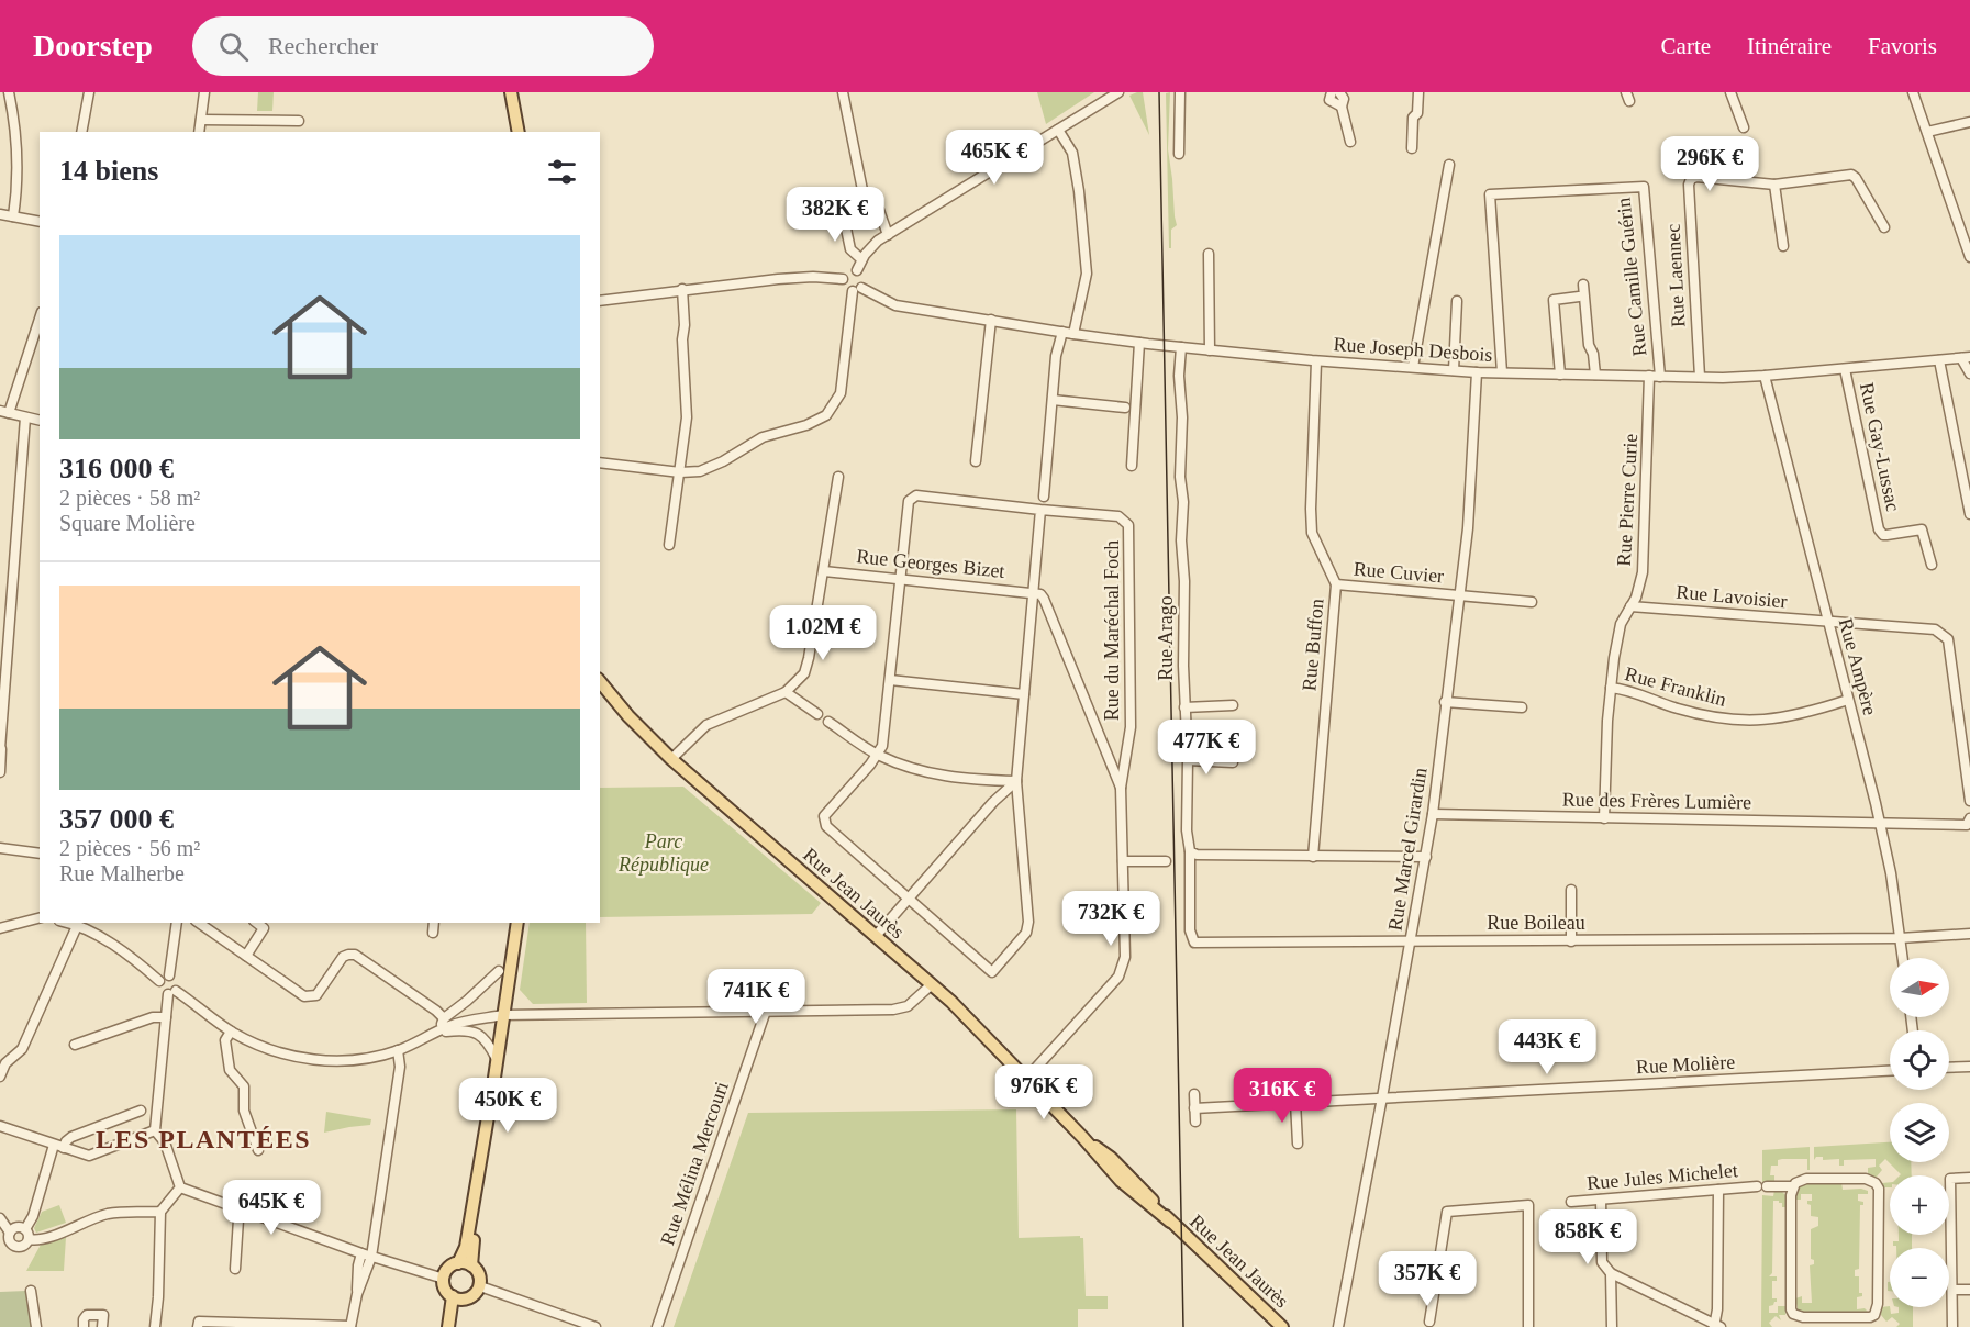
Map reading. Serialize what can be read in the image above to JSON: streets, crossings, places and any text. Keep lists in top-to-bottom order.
{
  "streets": {
    "main road": ["Rue Jean Jaurès"],
    "street": [
      "Rue Laennec",
      "Rue Camille Guérin",
      "Rue Joseph Desbois",
      "Rue Gay-Lussac",
      "Rue Pierre Curie",
      "Rue Georges Bizet",
      "Rue Cuvier",
      "Rue Lavoisier",
      "Rue du Maréchal Foch",
      "Rue Arago",
      "Rue Buffon",
      "Rue Ampère",
      "Rue Franklin",
      "Rue des Frères Lumière",
      "Rue Marcel Girardin",
      "Rue Boileau",
      "Rue Molière",
      "Rue Mélina Mercouri",
      "Rue Jules Michelet"
    ]
  },
  "crossings": [
    ["Rue Laennec", "Rue Joseph Desbois"],
    ["Rue Camille Guérin", "Rue Joseph Desbois"],
    ["Rue Camille Guérin", "Rue Pierre Curie"],
    ["Rue Joseph Desbois", "Rue Gay-Lussac"],
    ["Rue Joseph Desbois", "Rue Pierre Curie"],
    ["Rue Joseph Desbois", "Rue Arago"],
    ["Rue Joseph Desbois", "Rue Buffon"],
    ["Rue Joseph Desbois", "Rue Ampère"],
    ["Rue Joseph Desbois", "Rue Marcel Girardin"],
    ["Rue Pierre Curie", "Rue Lavoisier"],
    ["Rue Pierre Curie", "Rue Franklin"],
    ["Rue Pierre Curie", "Rue des Frères Lumière"],
    ["Rue Georges Bizet", "Rue du Maréchal Foch"],
    ["Rue Cuvier", "Rue Buffon"],
    ["Rue Cuvier", "Rue Marcel Girardin"],
    ["Rue Lavoisier", "Rue Ampère"],
    ["Rue Arago", "Rue Boileau"],
    ["Rue Ampère", "Rue Franklin"],
    ["Rue Ampère", "Rue des Frères Lumière"],
    ["Rue Ampère", "Rue Boileau"],
    ["Rue des Frères Lumière", "Rue Marcel Girardin"],
    ["Rue Marcel Girardin", "Rue Boileau"],
    ["Rue Marcel Girardin", "Rue Molière"]
  ],
  "districts": ["LES PLANTÉES"],
  "parks": ["Parc République"],
  "north": "right",
  "page": {
    "header": "Doorstep",
    "search": "Rechercher",
    "nav": ["Carte", "Itinéraire", "Favoris"],
    "price": [
      "465K €",
      "296K €",
      "382K €",
      "1.02M €",
      "477K €",
      "732K €",
      "741K €",
      "443K €",
      "976K €",
      "316K €",
      "450K €",
      "645K €",
      "858K €",
      "357K €"
    ],
    "heading": "14 biens",
    "list": [
      {
        "name": "316 000 €",
        "note": "2 pièces · 58 m² · Square Molière"
      },
      {
        "name": "357 000 €",
        "note": "2 pièces · 56 m² · Rue Malherbe"
      }
    ],
    "map_buttons": ["+", "−"]
  }
}
